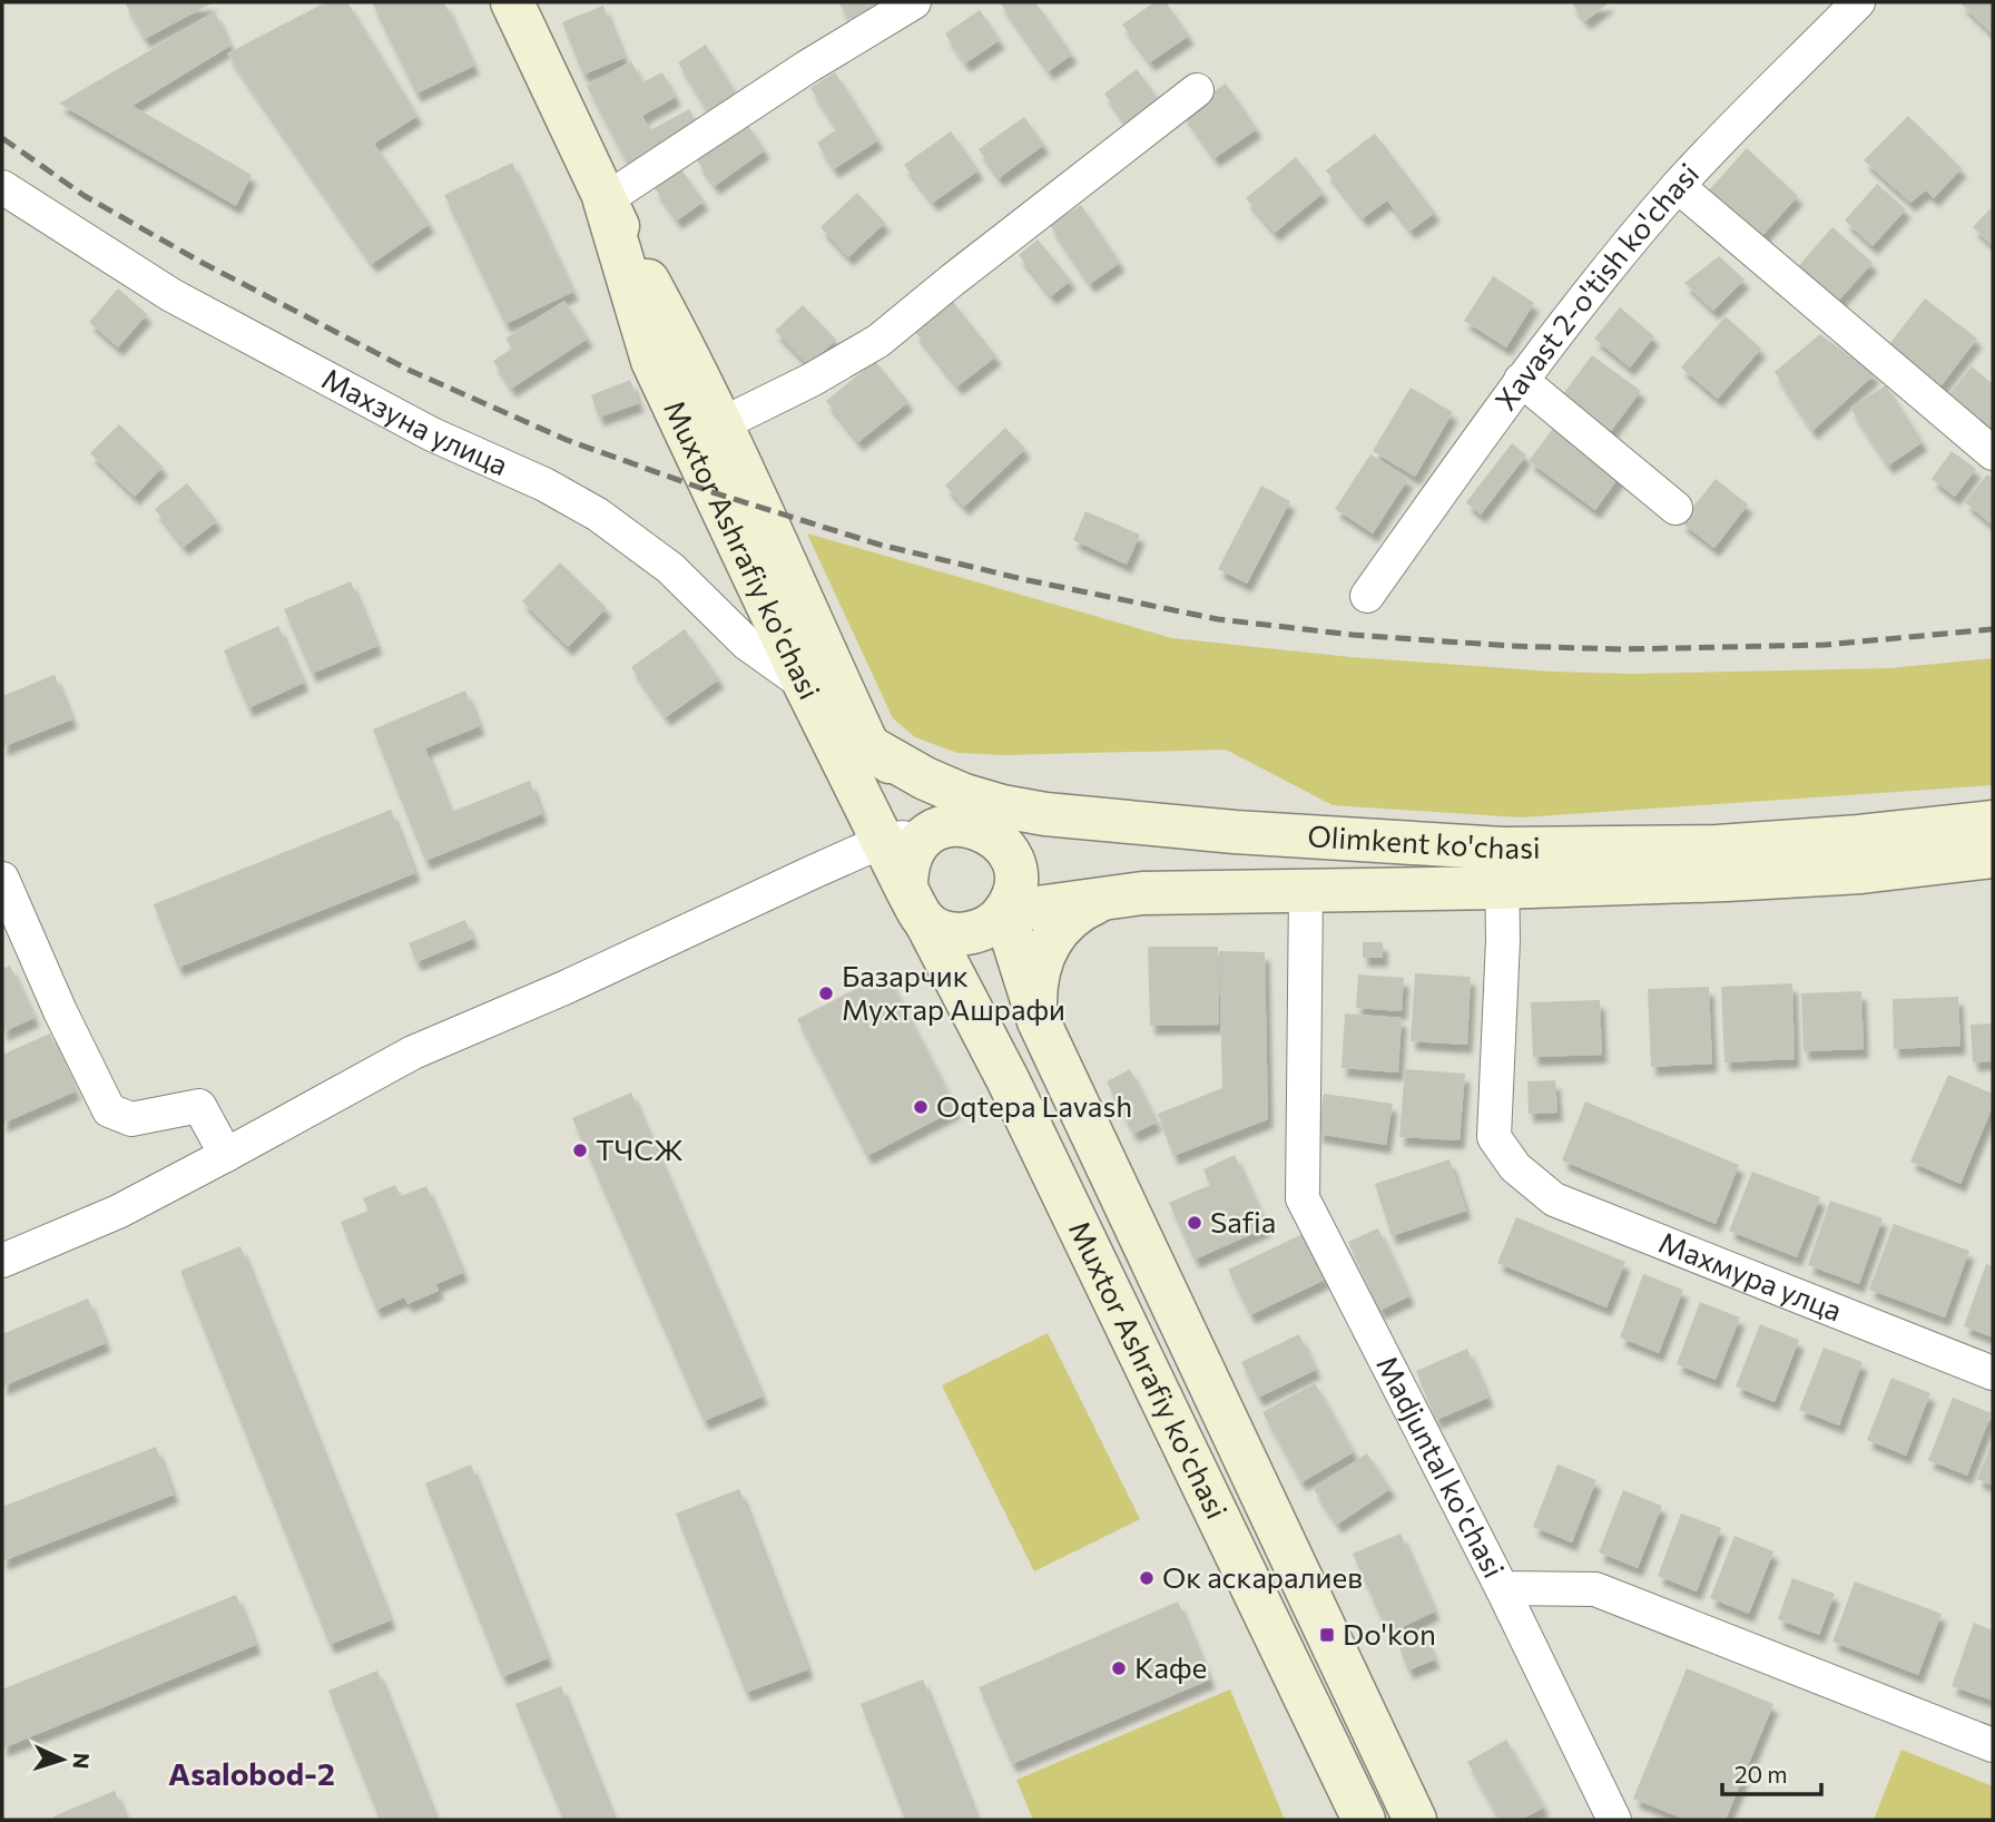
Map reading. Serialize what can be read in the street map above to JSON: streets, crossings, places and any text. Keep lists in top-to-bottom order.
{
  "streets": {
    "main road": ["Muxtor Ashrafiy ko'chasi", "Olimkent ko'chasi"],
    "street": [
      "Xavast 2-o'tish ko'chasi",
      "Махзуна улица",
      "Махмура улца",
      "Madjuntal ko'chasi"
    ]
  },
  "crossings": [
    ["Махзуна улица", "Muxtor Ashrafiy ko'chasi"],
    ["Muxtor Ashrafiy ko'chasi", "Olimkent ko'chasi"],
    ["Olimkent ko'chasi", "Махмура улца"],
    ["Olimkent ko'chasi", "Madjuntal ko'chasi"]
  ],
  "districts": ["Asalobod-2"],
  "places": {
    "other": [
      "Базарчик Мухтар Ашрафи",
      "Oqtepa Lavash",
      "ТЧСЖ",
      "Safia",
      "Ок аскаралиев",
      "Кафе"
    ],
    "transit": ["Do'kon"]
  },
  "scale_bar": "20 m",
  "north": "right"
}
